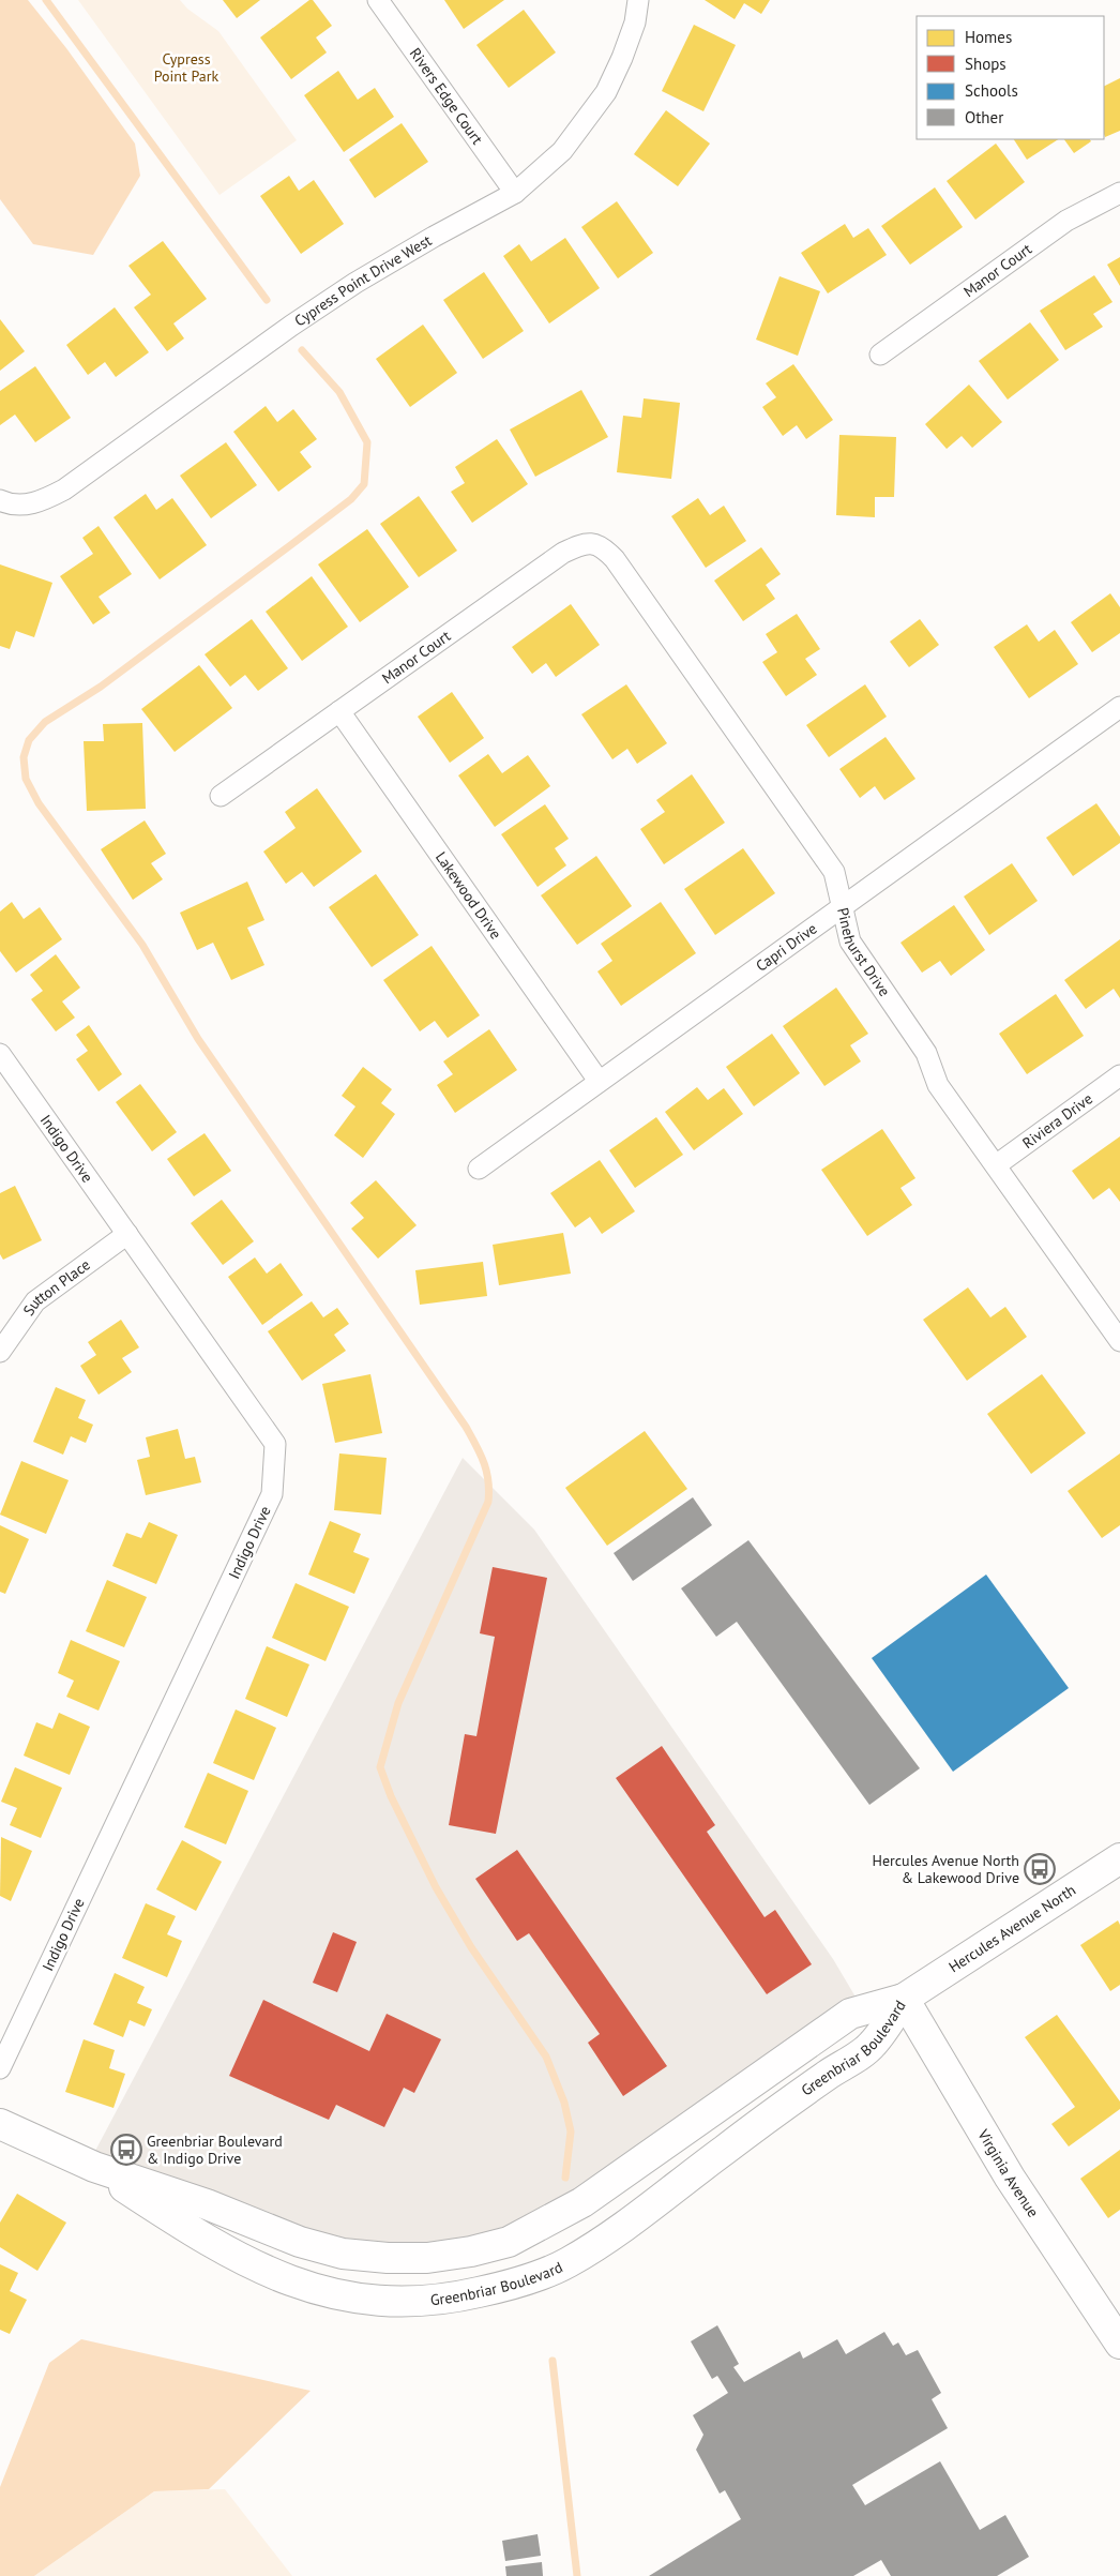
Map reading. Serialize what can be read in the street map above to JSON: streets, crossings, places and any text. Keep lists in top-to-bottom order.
{
  "streets": {
    "street": [
      "Rivers Edge Court",
      "Manor Court",
      "Cypress Point Drive West",
      "Lakewood Drive",
      "Capri Drive",
      "Pinehurst Drive",
      "Riviera Drive",
      "Indigo Drive",
      "Sutton Place",
      "Hercules Avenue North",
      "Greenbriar Boulevard",
      "Virginia Avenue"
    ]
  },
  "crossings": [
    ["Rivers Edge Court", "Cypress Point Drive West"],
    ["Manor Court", "Lakewood Drive"],
    ["Manor Court", "Pinehurst Drive"],
    ["Lakewood Drive", "Capri Drive"],
    ["Capri Drive", "Pinehurst Drive"],
    ["Pinehurst Drive", "Riviera Drive"],
    ["Indigo Drive", "Sutton Place"],
    ["Hercules Avenue North", "Greenbriar Boulevard"],
    ["Hercules Avenue North", "Virginia Avenue"],
    ["Greenbriar Boulevard", "Virginia Avenue"]
  ],
  "parks": ["Cypress Point Park"],
  "places": {
    "bus stop": ["Hercules Avenue North & Lakewood Drive", "Greenbriar Boulevard & Indigo Drive"]
  },
  "legend": [
    "Homes",
    "Shops",
    "Schools",
    "Other"
  ]
}
